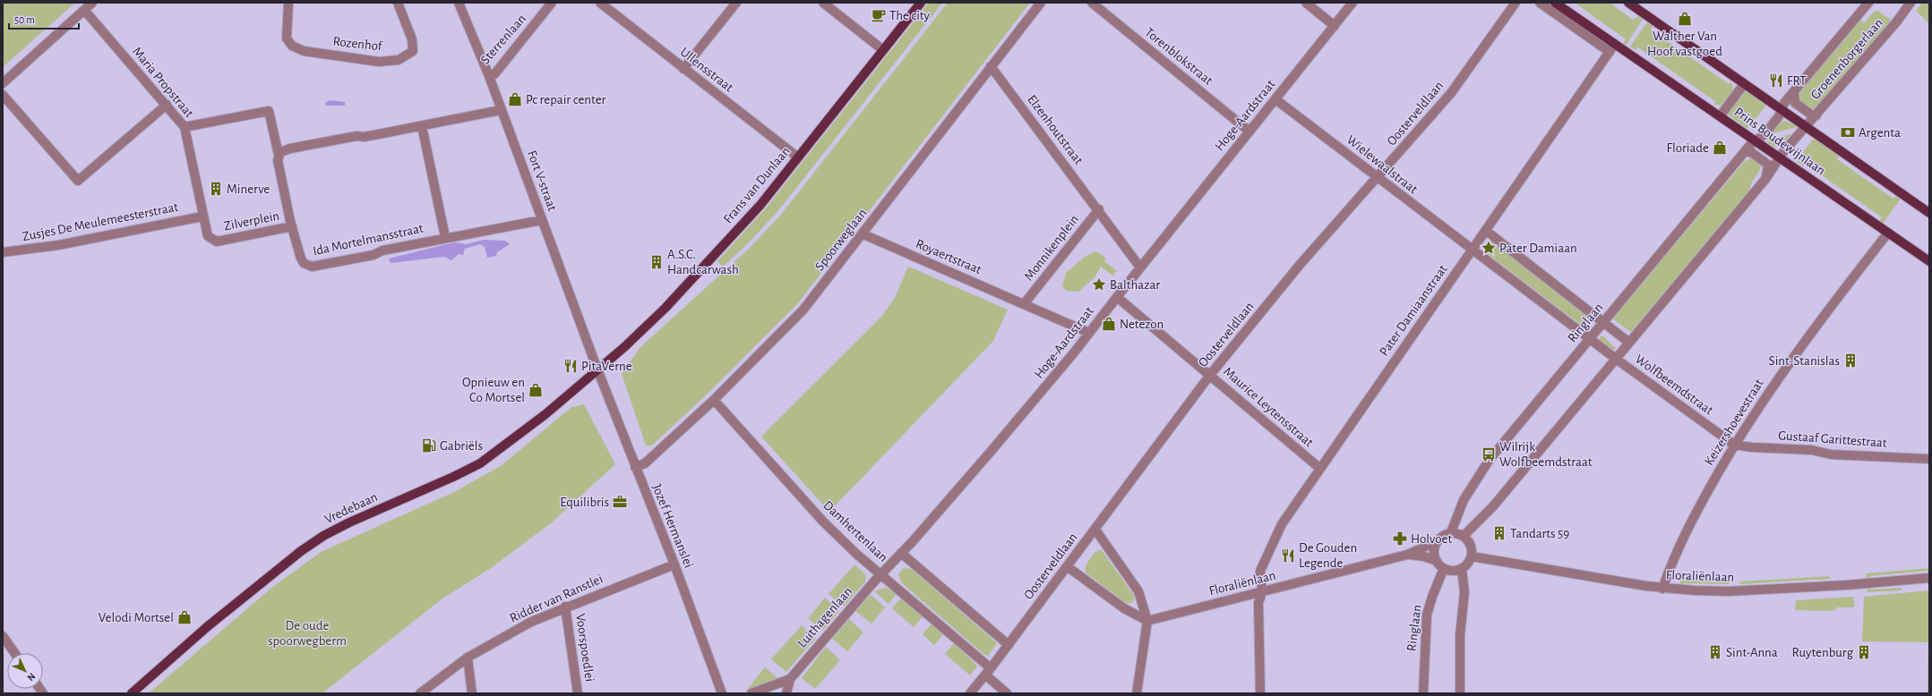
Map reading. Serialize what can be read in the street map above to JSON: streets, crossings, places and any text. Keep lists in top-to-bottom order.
{
  "streets": {
    "main road": ["Prins Boudewijnlaan", "Frans van Dunlaan", "Vredebaan"],
    "street": [
      "Sterrenlaan",
      "Rozenhof",
      "Torenblokstraat",
      "Groenenborgerlaan",
      "Ullensstraat",
      "Maria Propstraat",
      "Oosterveldlaan",
      "Hoge-Aardstraat",
      "Elzenhoutstraat",
      "Wielewaalstraat",
      "Fort V-straat",
      "Zilverplein",
      "Zusjes De Meulemeesterstraat",
      "Ida Mortelmansstraat",
      "Spoorweglaan",
      "Monnikenplein",
      "Royaertstraat",
      "Pater Damiaanstraat",
      "Ringlaan",
      "Wolfbeemdstraat",
      "Maurice Leytensstraat",
      "Keizershoevestraat",
      "Gustaaf Garittestraat",
      "Jozef Hermanslei",
      "Damhertenlaan",
      "Floraliënlaan",
      "Ridder van Ranstlei",
      "Luithagenlaan",
      "Voorspoedlei"
    ]
  },
  "crossings": [
    ["Sterrenlaan", "Fort V-straat"],
    ["Torenblokstraat", "Hoge-Aardstraat"],
    ["Groenenborgerlaan", "Prins Boudewijnlaan"],
    ["Groenenborgerlaan", "Ringlaan"],
    ["Ullensstraat", "Frans van Dunlaan"],
    ["Maria Propstraat", "Zilverplein"],
    ["Maria Propstraat", "Zusjes De Meulemeesterstraat"],
    ["Maria Propstraat", "Ida Mortelmansstraat"],
    ["Oosterveldlaan", "Wielewaalstraat"],
    ["Oosterveldlaan", "Maurice Leytensstraat"],
    ["Oosterveldlaan", "Damhertenlaan"],
    ["Hoge-Aardstraat", "Wielewaalstraat"],
    ["Hoge-Aardstraat", "Maurice Leytensstraat"],
    ["Hoge-Aardstraat", "Damhertenlaan"],
    ["Hoge-Aardstraat", "Luithagenlaan"],
    ["Elzenhoutstraat", "Spoorweglaan"],
    ["Elzenhoutstraat", "Monnikenplein"],
    ["Prins Boudewijnlaan", "Ringlaan"],
    ["Prins Boudewijnlaan", "Keizershoevestraat"],
    ["Wielewaalstraat", "Pater Damiaanstraat"],
    ["Wielewaalstraat", "Ringlaan"],
    ["Wielewaalstraat", "Wolfbeemdstraat"],
    ["Fort V-straat", "Frans van Dunlaan"],
    ["Fort V-straat", "Ida Mortelmansstraat"],
    ["Fort V-straat", "Vredebaan"],
    ["Fort V-straat", "Jozef Hermanslei"],
    ["Frans van Dunlaan", "Vredebaan"],
    ["Frans van Dunlaan", "Jozef Hermanslei"],
    ["Zilverplein", "Ida Mortelmansstraat"],
    ["Spoorweglaan", "Royaertstraat"],
    ["Spoorweglaan", "Jozef Hermanslei"],
    ["Spoorweglaan", "Damhertenlaan"],
    ["Monnikenplein", "Royaertstraat"],
    ["Pater Damiaanstraat", "Maurice Leytensstraat"],
    ["Pater Damiaanstraat", "Floraliënlaan"],
    ["Ringlaan", "Wolfbeemdstraat"],
    ["Ringlaan", "Floraliënlaan"],
    ["Wolfbeemdstraat", "Keizershoevestraat"],
    ["Wolfbeemdstraat", "Gustaaf Garittestraat"],
    ["Keizershoevestraat", "Gustaaf Garittestraat"],
    ["Keizershoevestraat", "Floraliënlaan"],
    ["Vredebaan", "Jozef Hermanslei"],
    ["Jozef Hermanslei", "Ridder van Ranstlei"],
    ["Damhertenlaan", "Luithagenlaan"],
    ["Ridder van Ranstlei", "Voorspoedlei"]
  ],
  "parks": ["De oude spoorwegberm"],
  "places": {
    "cafe": ["The city"],
    "shop": [
      "Walther Van Hoof vastgoed",
      "Pc repair center",
      "Floriade",
      "Netezon",
      "Opnieuw en Co Mortsel",
      "Velodi Mortsel"
    ],
    "restaurant": ["FRT", "PitaVerne", "De Gouden Legende"],
    "bank": ["Argenta"],
    "building": [
      "Minerve",
      "A.S.C. Handcarwash",
      "Sint-Stanislas",
      "Tandarts 59",
      "Sint-Anna",
      "Ruytenburg"
    ],
    "place": ["Pater Damiaan", "Balthazar"],
    "fuel station": ["Gabriëls"],
    "bus stop": ["Wilrijk Wolfbeemdstraat"],
    "office": ["Equilibris"],
    "pharmacy": ["Holvoet"]
  },
  "scale_bar": "50 m",
  "north": "bottom right"
}
